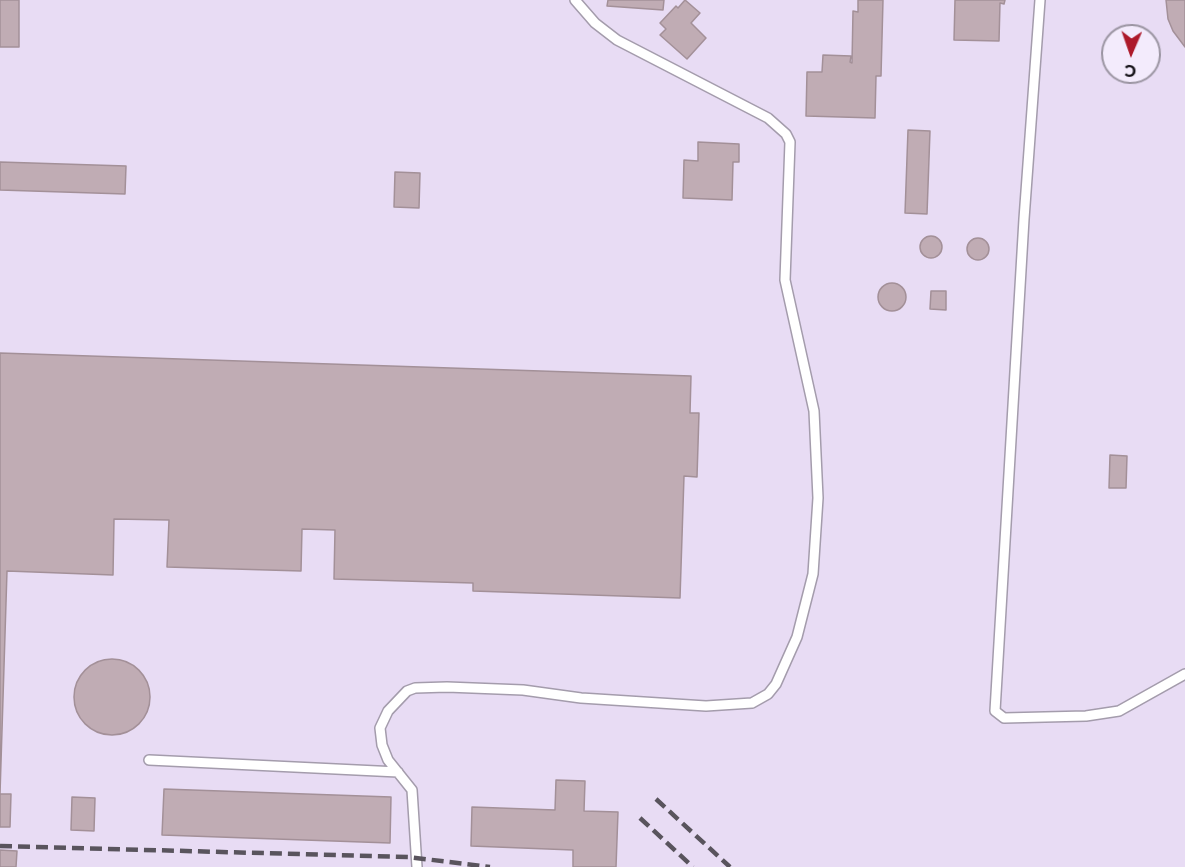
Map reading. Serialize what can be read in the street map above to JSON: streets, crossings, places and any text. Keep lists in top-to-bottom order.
{
  "north": "bottom"
}
